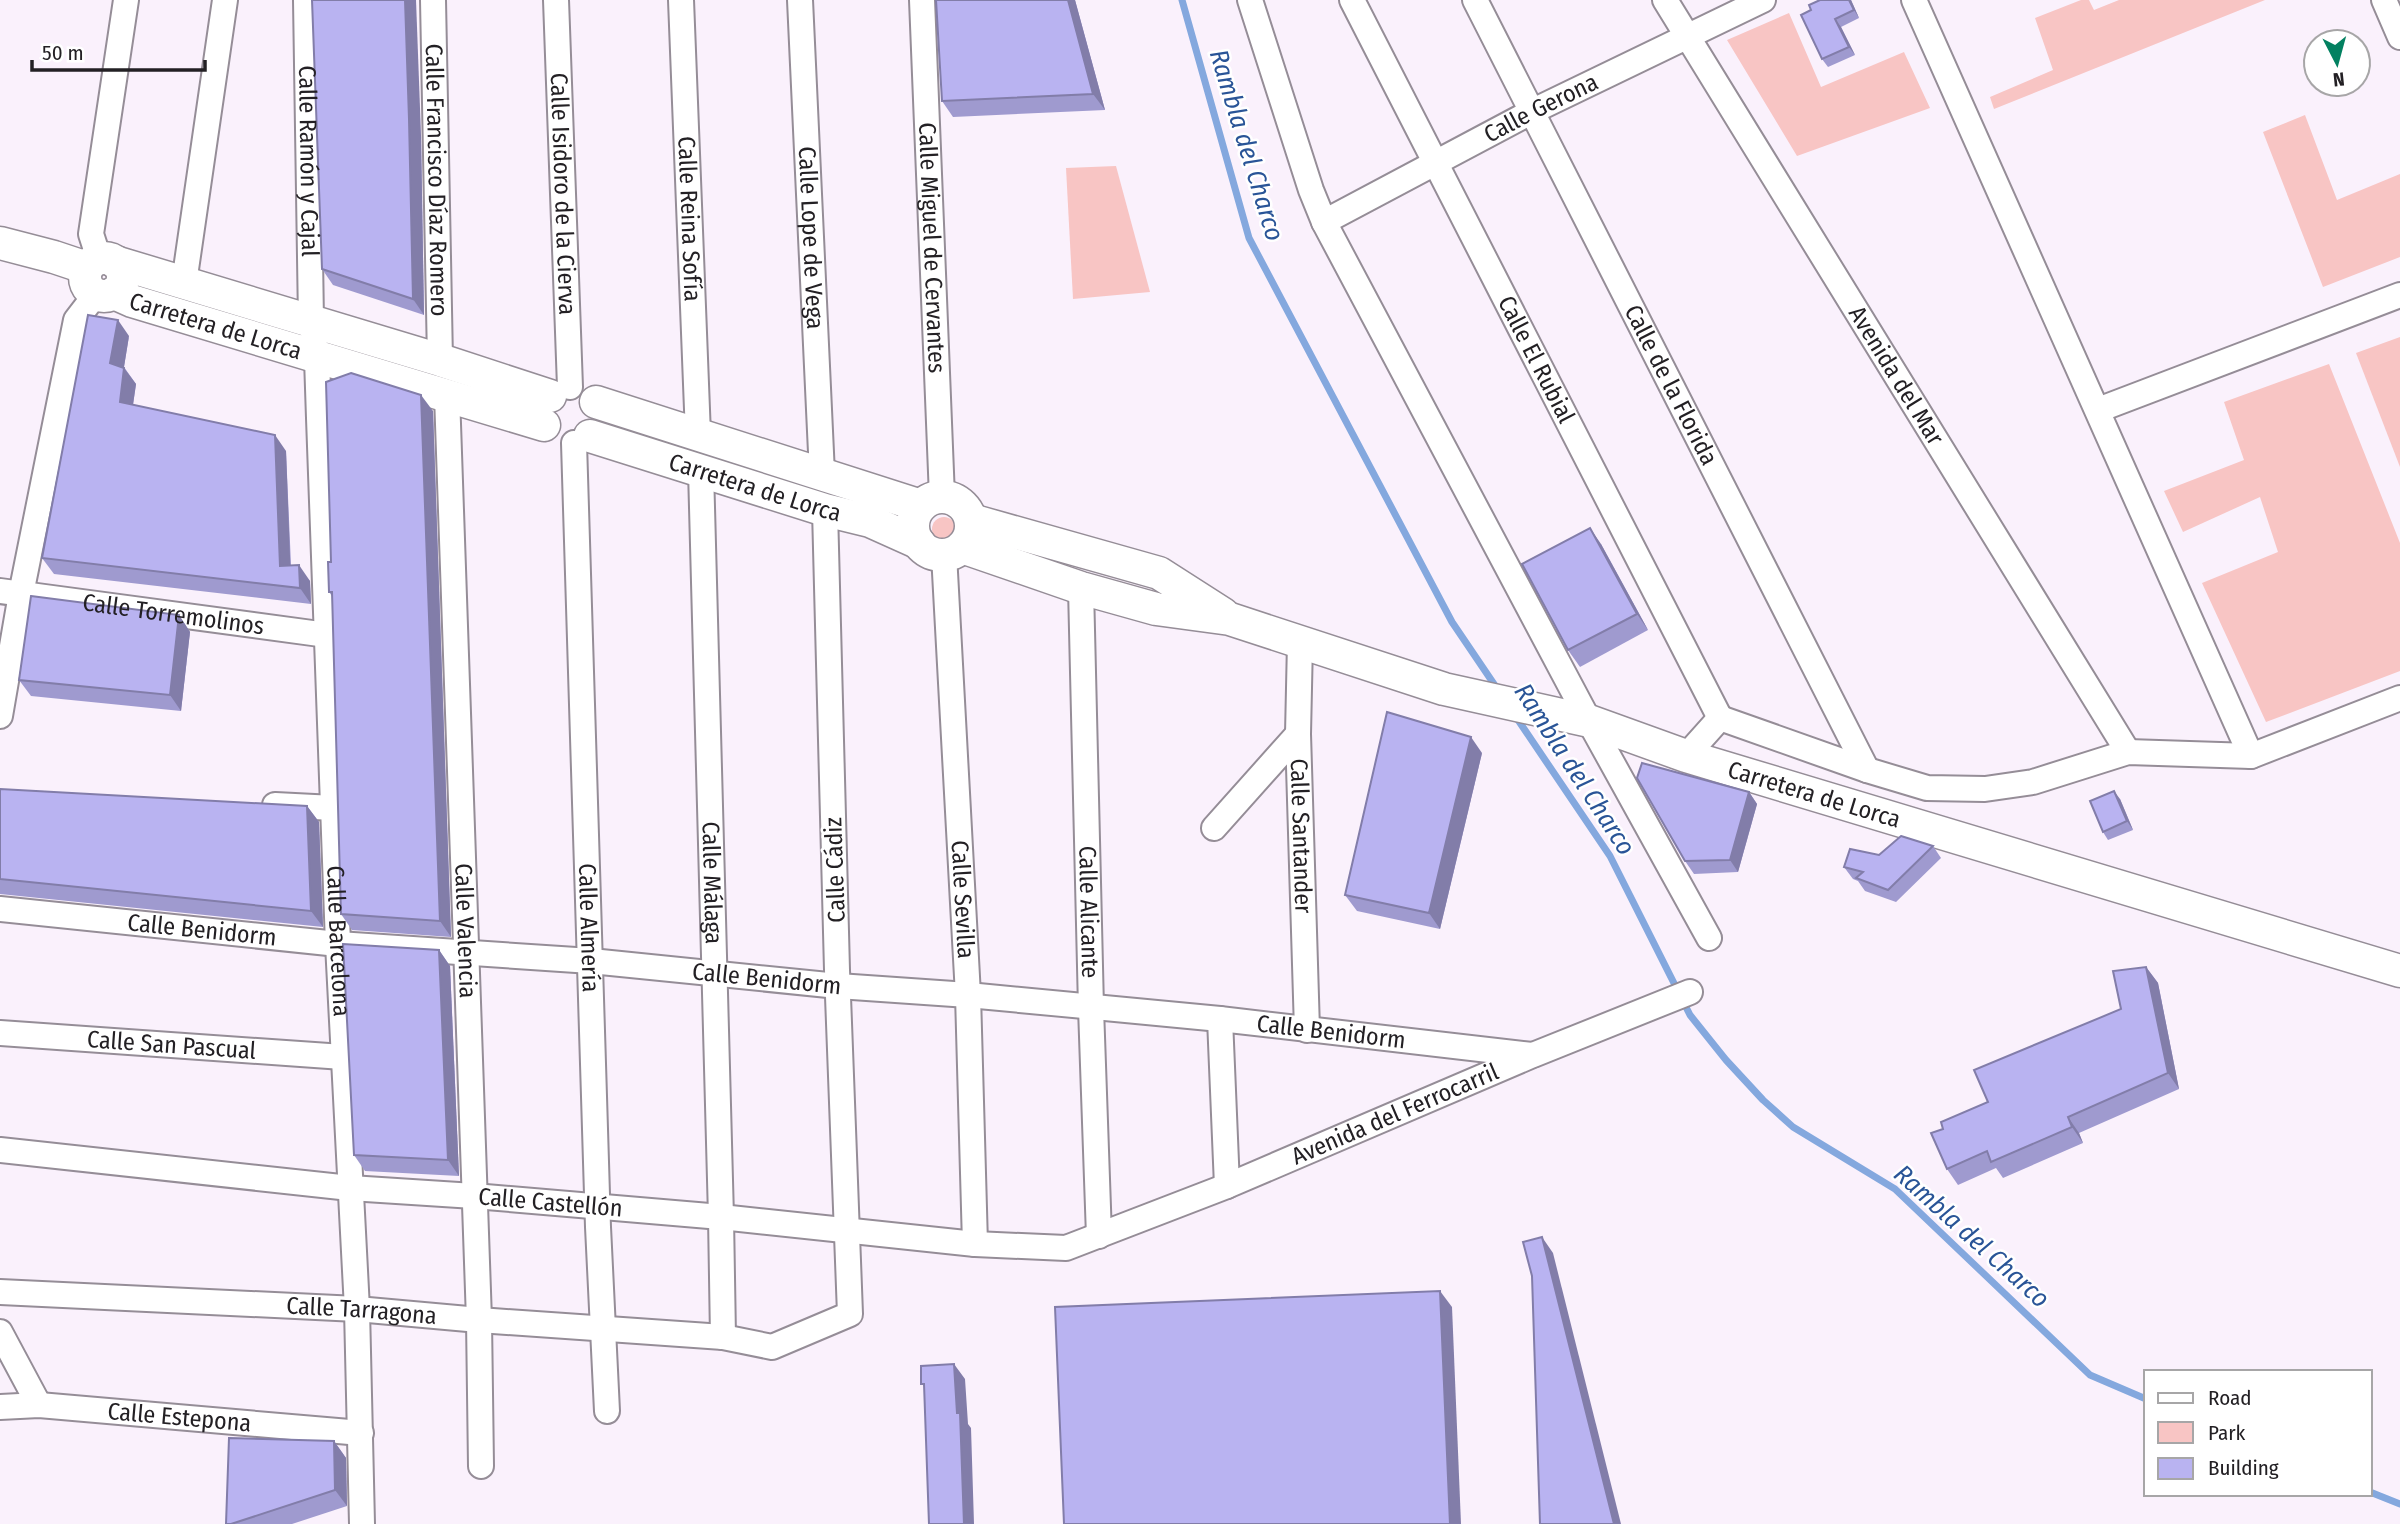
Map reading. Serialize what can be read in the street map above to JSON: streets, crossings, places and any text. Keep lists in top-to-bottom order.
{
  "streets": {
    "main road": ["Carretera de Lorca"],
    "street": [
      "Calle Gerona",
      "Calle Ramón y Cajal",
      "Calle Francisco Díaz Romero",
      "Calle Isidoro de la Cierva",
      "Calle Reina Sofía",
      "Calle Lope de Vega",
      "Calle Miguel de Cervantes",
      "Calle El Rubial",
      "Avenida del Mar",
      "Calle de la Florida",
      "Calle Torremolinos",
      "Calle Santander",
      "Calle Cádiz",
      "Calle Málaga",
      "Calle Sevilla",
      "Calle Alicante",
      "Calle Almería",
      "Calle Benidorm",
      "Calle Valencia",
      "Calle Barcelona",
      "Calle San Pascual",
      "Avenida del Ferrocarril",
      "Calle Castellón",
      "Calle Tarragona",
      "Calle Estepona"
    ]
  },
  "crossings": [
    ["Calle Gerona", "Calle El Rubial"],
    ["Calle Gerona", "Avenida del Mar"],
    ["Calle Gerona", "Calle de la Florida"],
    ["Calle Ramón y Cajal", "Carretera de Lorca"],
    ["Calle Francisco Díaz Romero", "Carretera de Lorca"],
    ["Calle Isidoro de la Cierva", "Carretera de Lorca"],
    ["Calle Reina Sofía", "Carretera de Lorca"],
    ["Calle Lope de Vega", "Carretera de Lorca"],
    ["Calle Miguel de Cervantes", "Carretera de Lorca"],
    ["Carretera de Lorca", "Calle Santander"],
    ["Carretera de Lorca", "Calle Cádiz"],
    ["Carretera de Lorca", "Calle Málaga"],
    ["Carretera de Lorca", "Calle Sevilla"],
    ["Carretera de Lorca", "Calle Alicante"],
    ["Carretera de Lorca", "Calle Almería"],
    ["Carretera de Lorca", "Calle Valencia"],
    ["Carretera de Lorca", "Calle Barcelona"],
    ["Calle Torremolinos", "Calle Barcelona"],
    ["Calle Santander", "Calle Benidorm"],
    ["Calle Cádiz", "Calle Málaga"],
    ["Calle Cádiz", "Calle Benidorm"],
    ["Calle Cádiz", "Calle Castellón"],
    ["Calle Cádiz", "Calle Tarragona"],
    ["Calle Málaga", "Calle Benidorm"],
    ["Calle Málaga", "Calle Castellón"],
    ["Calle Málaga", "Calle Tarragona"],
    ["Calle Sevilla", "Calle Benidorm"],
    ["Calle Sevilla", "Calle Castellón"],
    ["Calle Alicante", "Calle Benidorm"],
    ["Calle Alicante", "Avenida del Ferrocarril"],
    ["Calle Alicante", "Calle Castellón"],
    ["Calle Almería", "Calle Benidorm"],
    ["Calle Almería", "Calle Castellón"],
    ["Calle Almería", "Calle Tarragona"],
    ["Calle Benidorm", "Calle Valencia"],
    ["Calle Benidorm", "Calle Barcelona"],
    ["Calle Benidorm", "Avenida del Ferrocarril"],
    ["Calle Valencia", "Calle Castellón"],
    ["Calle Valencia", "Calle Tarragona"],
    ["Calle Barcelona", "Calle San Pascual"],
    ["Calle Barcelona", "Calle Castellón"],
    ["Calle Barcelona", "Calle Tarragona"],
    ["Calle Barcelona", "Calle Estepona"],
    ["Avenida del Ferrocarril", "Calle Castellón"]
  ],
  "water": ["Rambla del Charco"],
  "legend": ["Road", "Park", "Building"],
  "scale_bar": "50 m",
  "north": "bottom"
}
